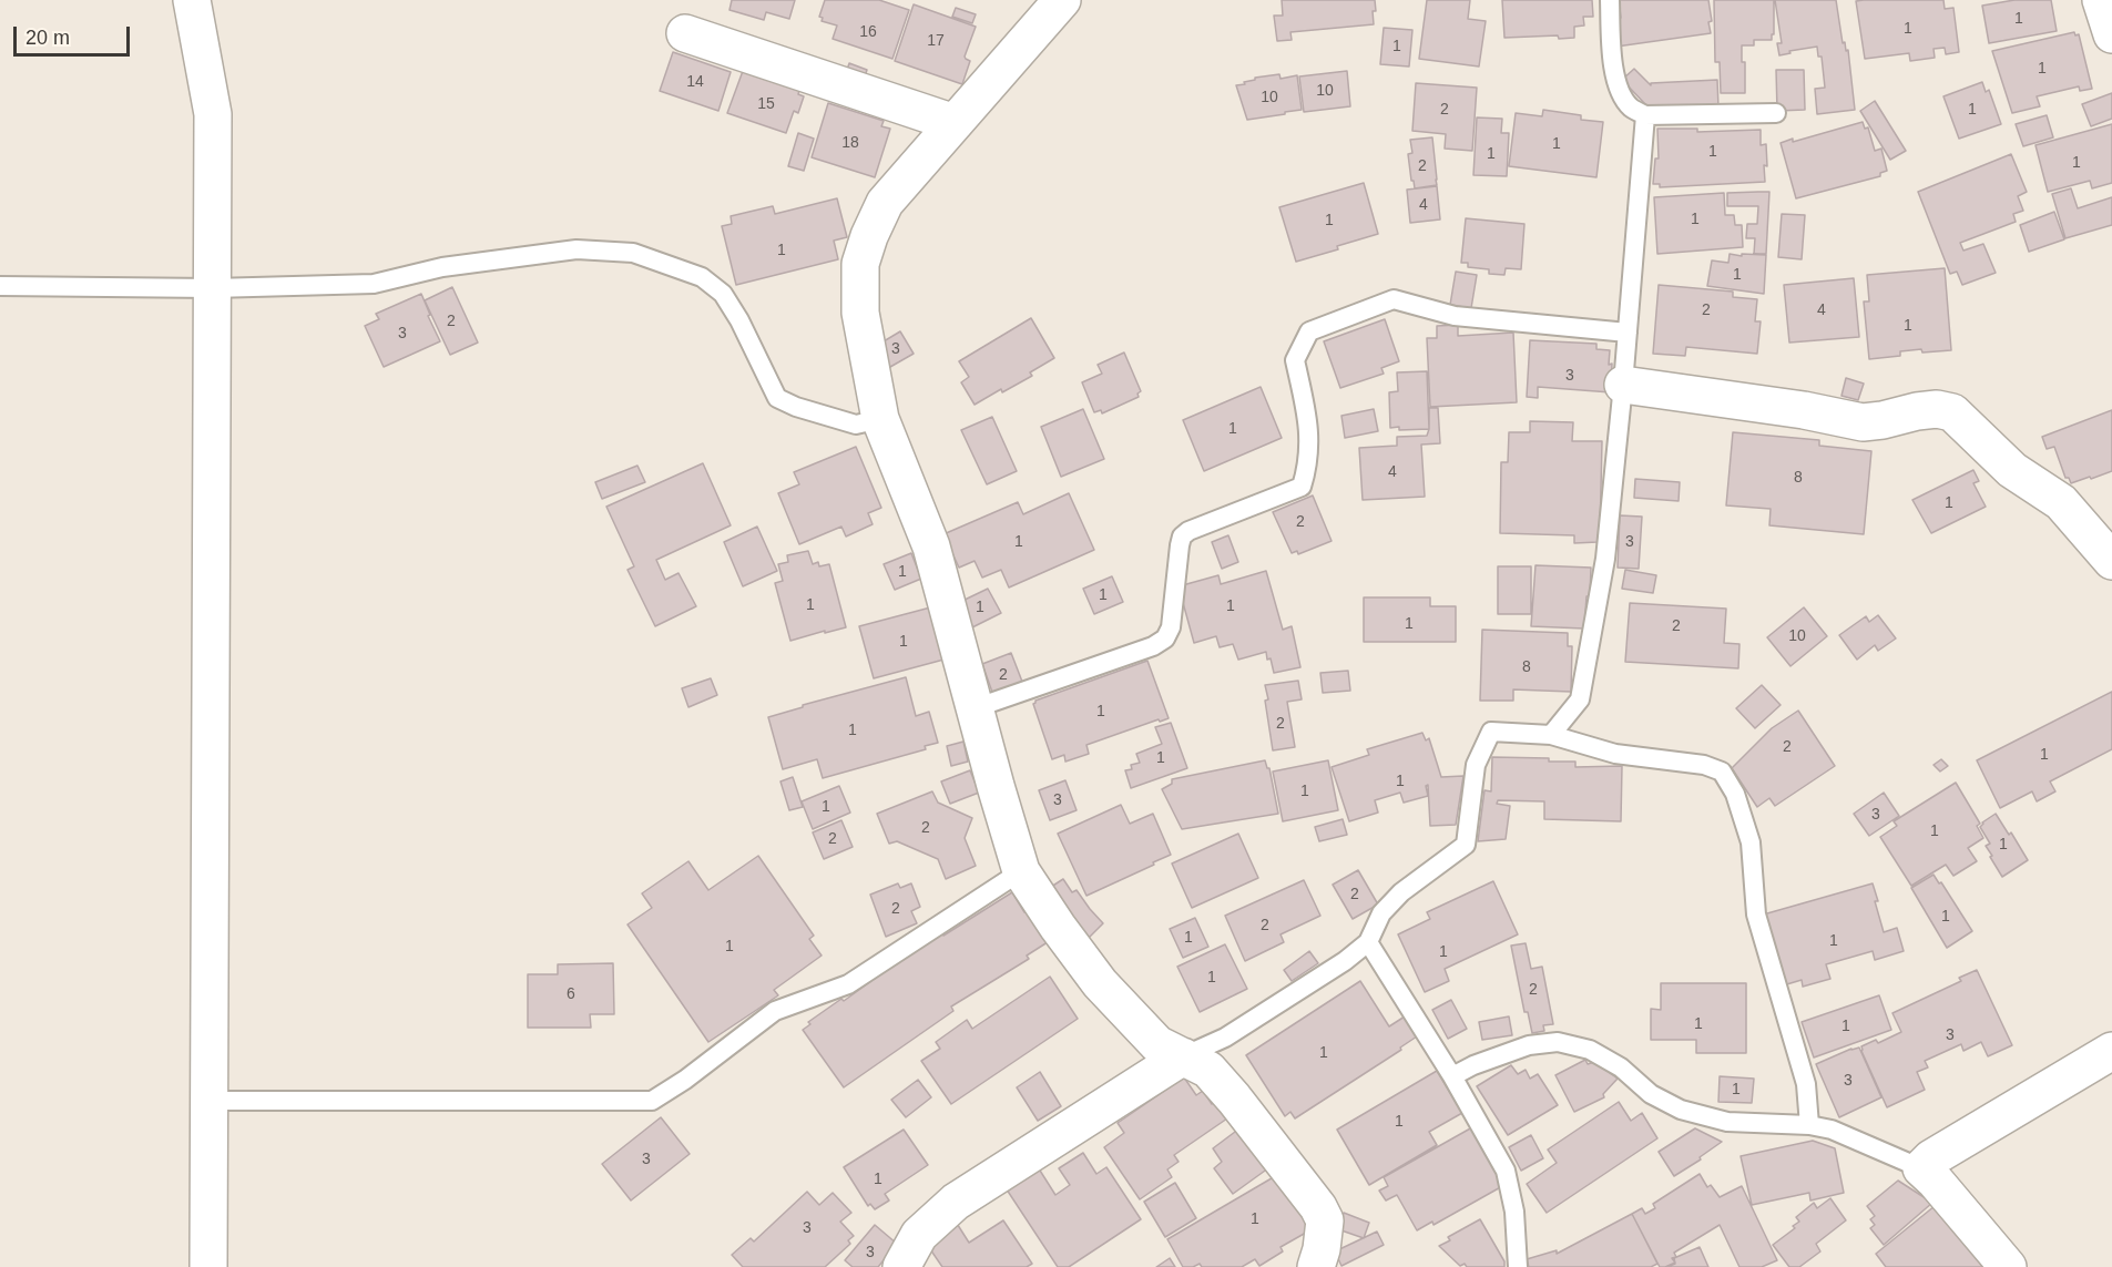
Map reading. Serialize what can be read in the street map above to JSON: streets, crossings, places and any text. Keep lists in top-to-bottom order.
{
  "house_numbers": [
    "1",
    "1",
    "16",
    "17",
    "1",
    "1",
    "14",
    "10",
    "10",
    "15",
    "2",
    "1",
    "18",
    "1",
    "1",
    "1",
    "1",
    "2",
    "4",
    "1",
    "1",
    "1",
    "1",
    "2",
    "4",
    "2",
    "1",
    "3",
    "3",
    "3",
    "1",
    "4",
    "8",
    "1",
    "2",
    "1",
    "3",
    "1",
    "1",
    "1",
    "1",
    "1",
    "1",
    "2",
    "10",
    "1",
    "8",
    "2",
    "1",
    "2",
    "1",
    "2",
    "1",
    "1",
    "1",
    "1",
    "3",
    "1",
    "3",
    "2",
    "1",
    "2",
    "1",
    "2",
    "2",
    "1",
    "2",
    "1",
    "1",
    "1",
    "1",
    "1",
    "2",
    "6",
    "1",
    "1",
    "3",
    "1",
    "3",
    "1",
    "1",
    "3",
    "1",
    "1",
    "3",
    "3"
  ],
  "scale_bar": "20 m"
}
